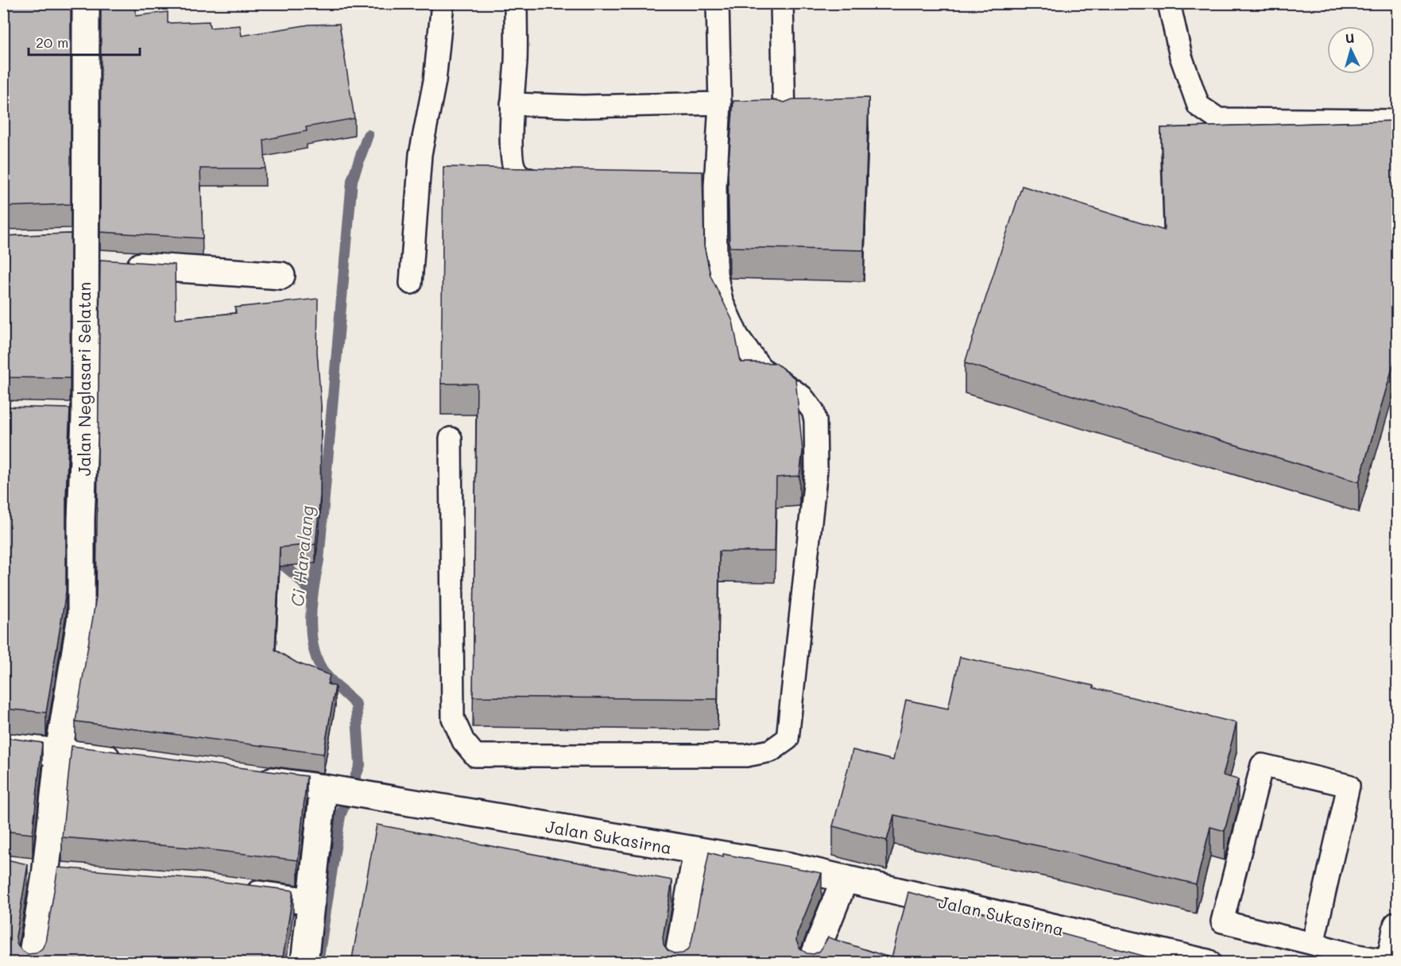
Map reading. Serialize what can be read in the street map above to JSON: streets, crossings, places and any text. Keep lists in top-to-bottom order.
{
  "streets": {
    "street": ["Jalan Neglasari Selatan", "Jalan Sukasirna"]
  },
  "water": ["Ci Haralang"],
  "scale_bar": "20 m",
  "north": "top"
}
